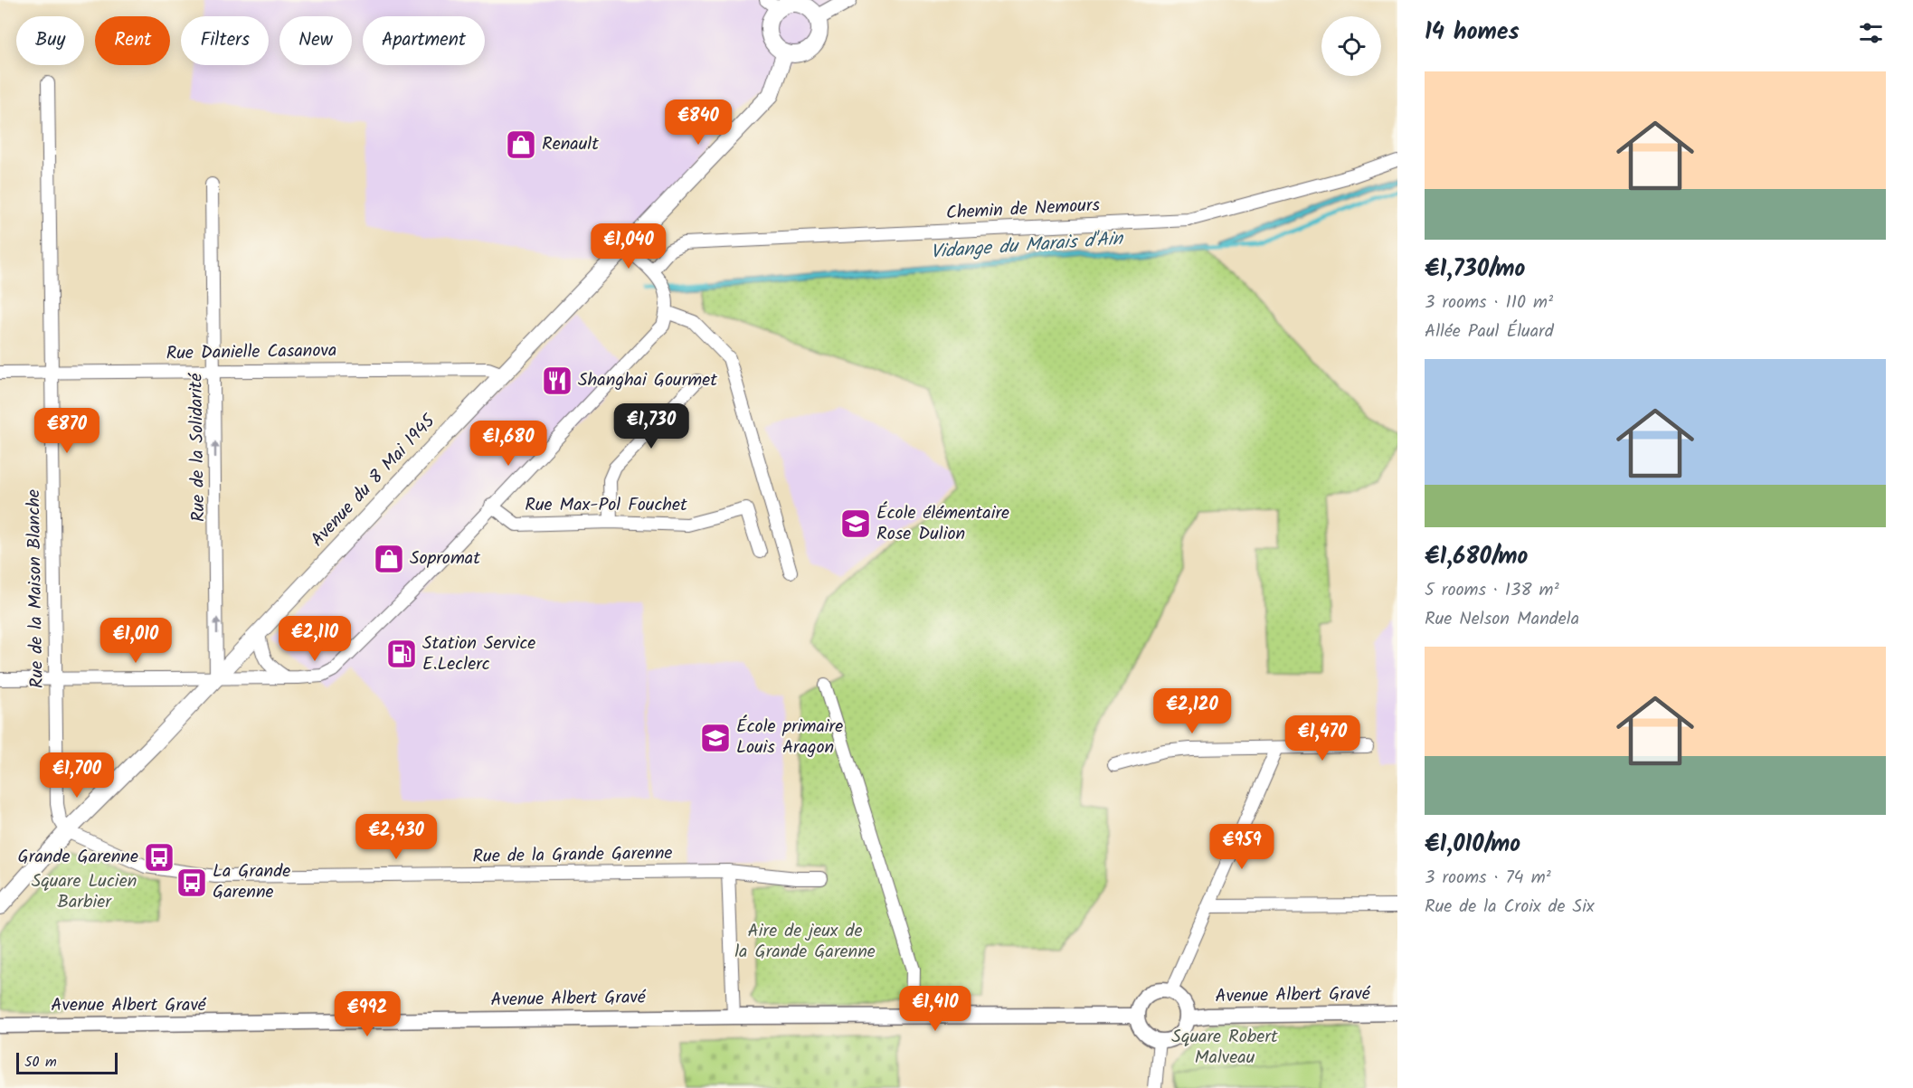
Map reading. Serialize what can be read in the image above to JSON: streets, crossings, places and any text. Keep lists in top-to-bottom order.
{
  "streets": {
    "main road": ["Avenue du 8 Mai 1945"],
    "street": [
      "Chemin de Nemours",
      "Rue Danielle Casanova",
      "Rue de la Solidarité",
      "Rue Max-Pol Fouchet",
      "Rue de la Maison Blanche",
      "Rue de la Grande Garenne",
      "Avenue Albert Gravé"
    ]
  },
  "crossings": [
    ["Rue Danielle Casanova", "Rue de la Solidarité"],
    ["Rue Danielle Casanova", "Avenue du 8 Mai 1945"],
    ["Rue Danielle Casanova", "Rue de la Maison Blanche"],
    ["Rue de la Solidarité", "Avenue du 8 Mai 1945"],
    ["Avenue du 8 Mai 1945", "Rue de la Maison Blanche"],
    ["Avenue du 8 Mai 1945", "Rue de la Grande Garenne"],
    ["Rue de la Maison Blanche", "Rue de la Grande Garenne"]
  ],
  "one_way": ["Rue de la Solidarité"],
  "water": ["Vidange du Marais d'Ain"],
  "parks": ["Square Lucien Barbier", "Aire de jeux de la Grande Garenne", "Square Robert Malveau"],
  "places": {
    "shop": ["Renault", "Sopromat"],
    "restaurant": ["Shanghai Gourmet"],
    "school or university": ["École élémentaire Rose Dulion", "École primaire Louis Aragon"],
    "fuel station": ["Station Service E.Leclerc"],
    "bus stop": ["Grande Garenne", "La Grande Garenne"]
  },
  "scale_bar": "50 m",
  "page": {
    "heading": "14 homes",
    "chip": [
      "Buy",
      "Rent",
      "Filters",
      "New",
      "Apartment"
    ],
    "list": [
      {
        "name": "€1,730/mo",
        "note": "3 rooms · 110 m² · Allée Paul Éluard"
      },
      {
        "name": "€1,680/mo",
        "note": "5 rooms · 138 m² · Rue Nelson Mandela"
      },
      {
        "name": "€1,010/mo",
        "note": "3 rooms · 74 m² · Rue de la Croix de Six"
      }
    ],
    "price": [
      "€840",
      "€1,040",
      "€1,730",
      "€870",
      "€1,680",
      "€2,110",
      "€1,010",
      "€2,120",
      "€1,470",
      "€1,700",
      "€2,430",
      "€959",
      "€1,410",
      "€992"
    ],
    "scale": "50 m"
  }
}
